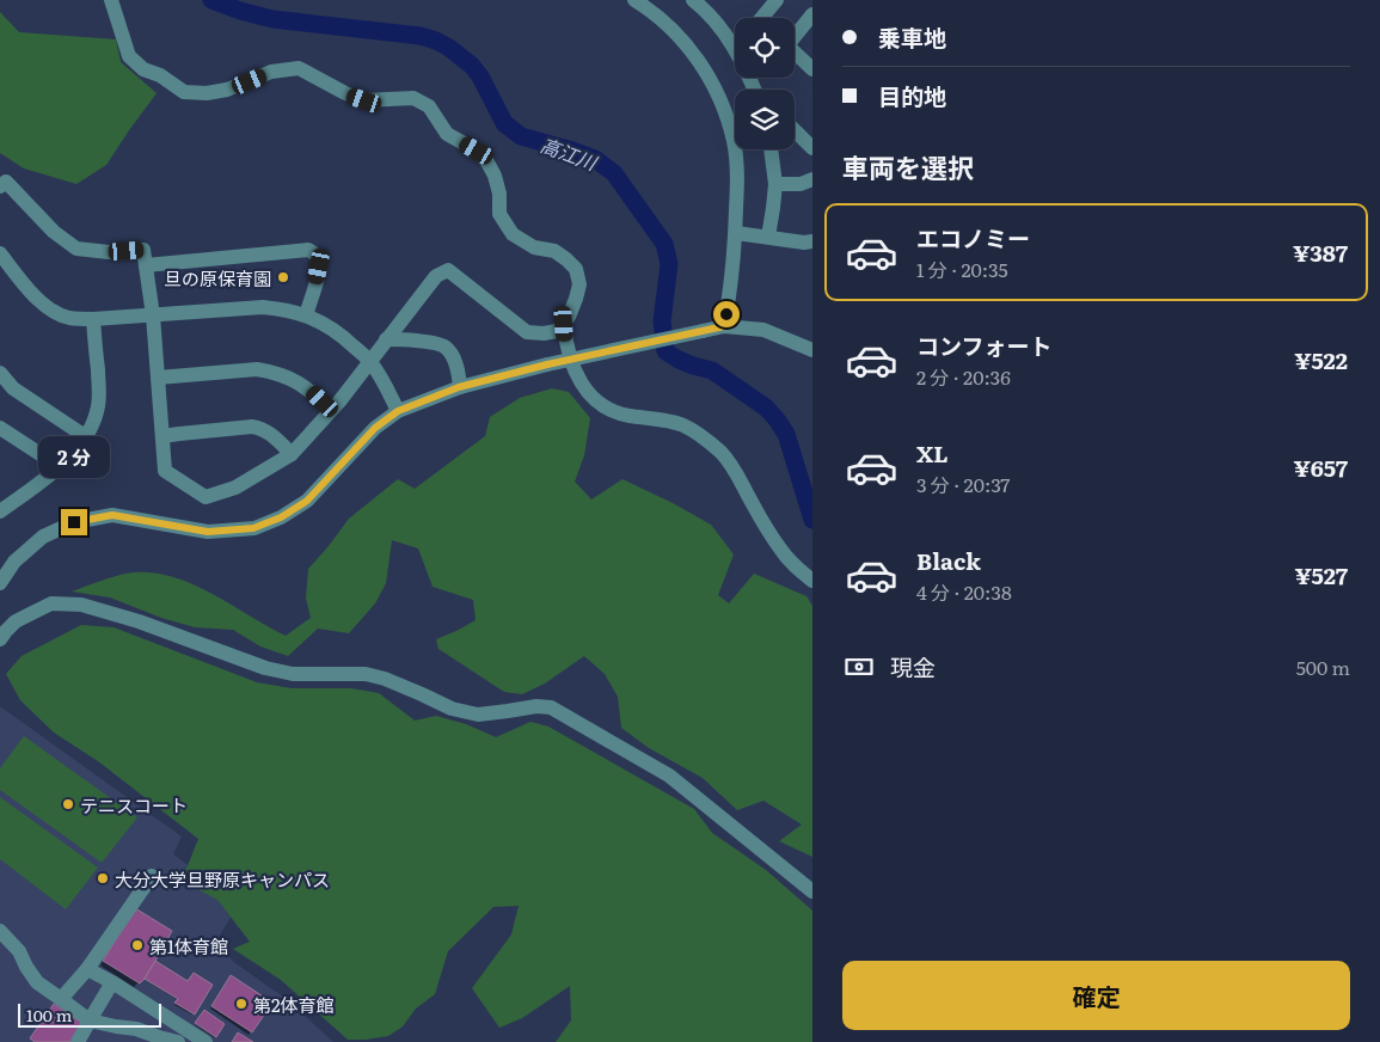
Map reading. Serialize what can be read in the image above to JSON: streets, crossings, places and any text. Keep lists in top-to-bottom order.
{
  "water": ["高江川"],
  "places": [
    "旦の原保育園",
    "テニスコート",
    "大分大学旦野原キャンパス",
    "第1体育館",
    "第2体育館"
  ],
  "scale_bar": "100 m",
  "page": {
    "banner": ["乗車地", "目的地"],
    "heading": "車両を選択",
    "list": [
      {
        "name": "エコノミー",
        "note": "1 分 · 20:35",
        "value": "¥387"
      },
      {
        "name": "コンフォート",
        "note": "2 分 · 20:36",
        "value": "¥522"
      },
      {
        "name": "XL",
        "note": "3 分 · 20:37",
        "value": "¥657"
      },
      {
        "name": "Black",
        "note": "4 分 · 20:38",
        "value": "¥527"
      }
    ],
    "bubble": "2 分",
    "pay": ["現金", "500 m"],
    "buttons": "確定",
    "scale": "100 m"
  }
}
